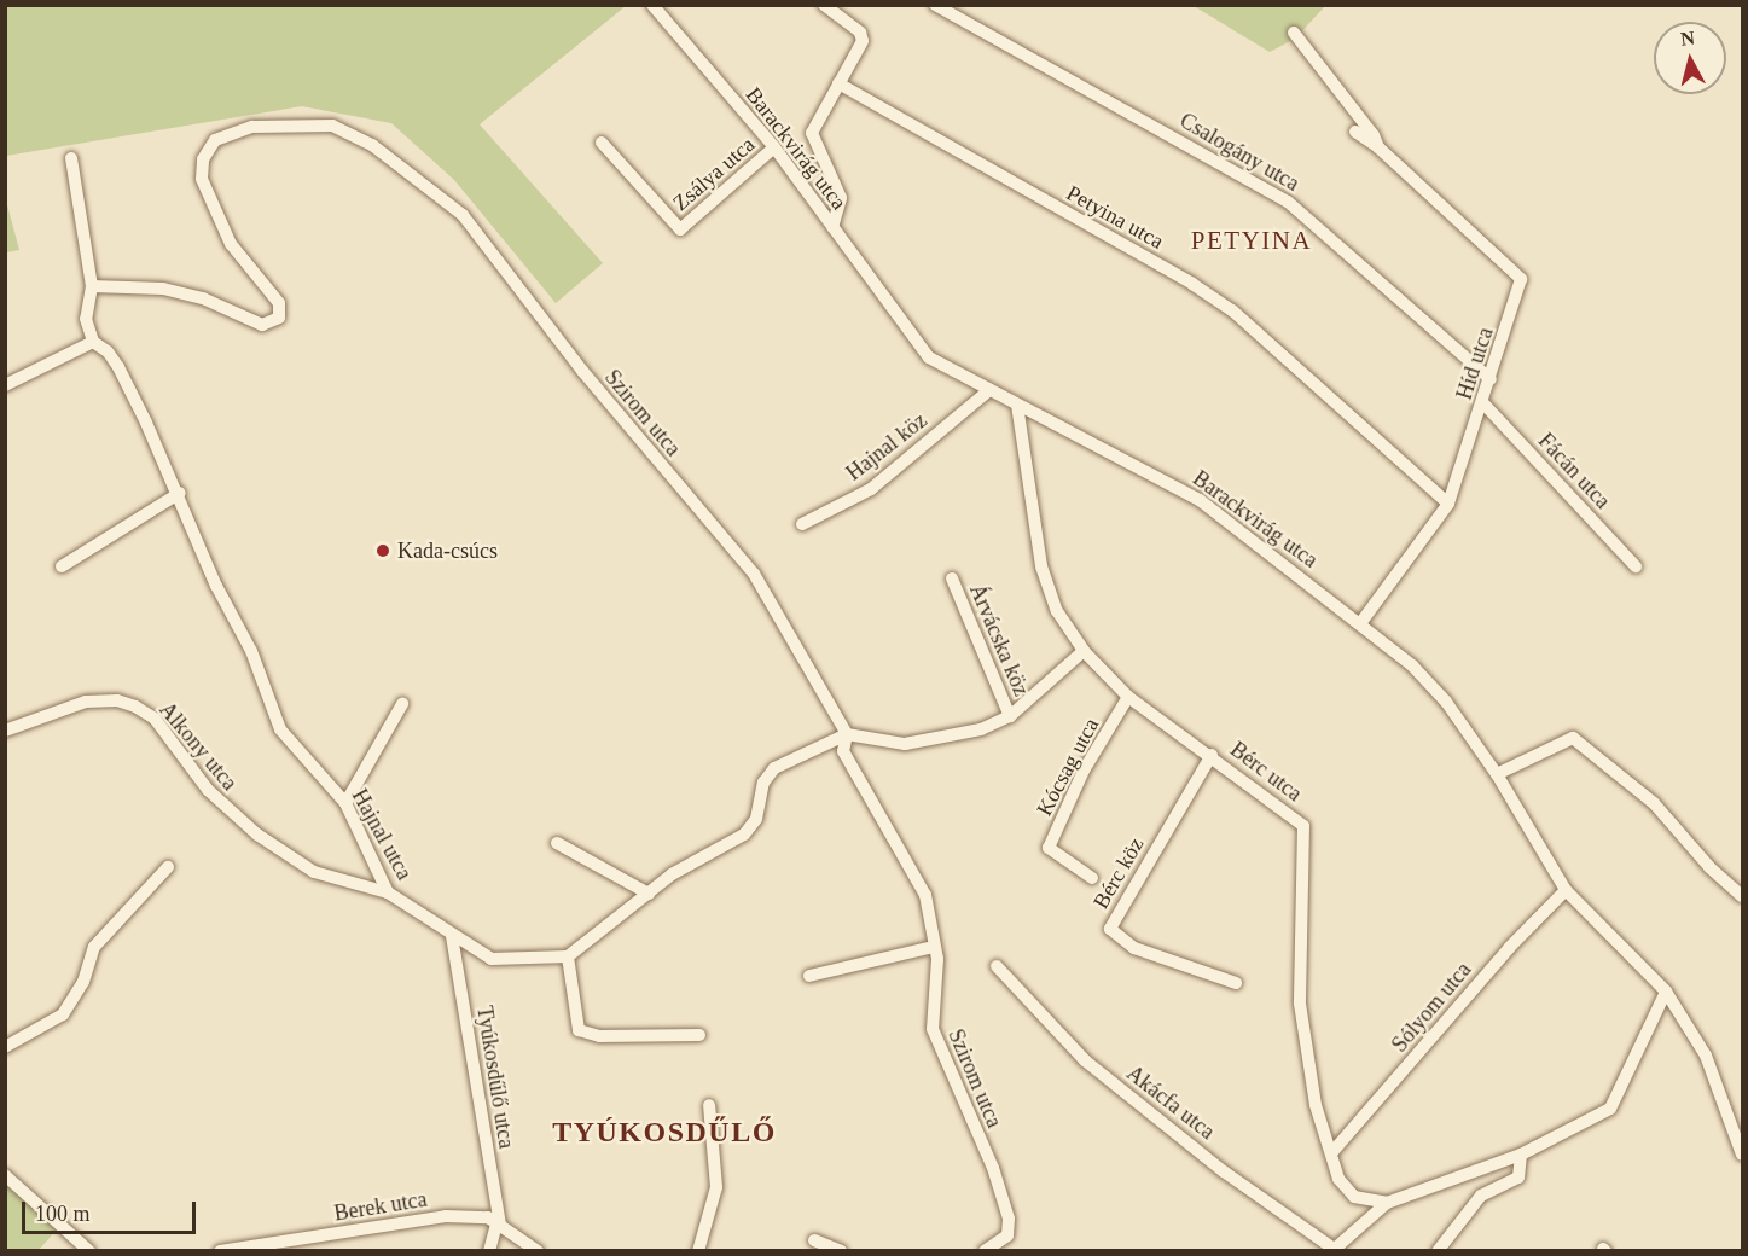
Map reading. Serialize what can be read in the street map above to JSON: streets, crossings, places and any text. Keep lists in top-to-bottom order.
{
  "streets": {
    "street": [
      "Barackvirág utca",
      "Csalogány utca",
      "Zsálya utca",
      "Petyina utca",
      "Híd utca",
      "Szirom utca",
      "Hajnal köz",
      "Fácán utca",
      "Árvácska köz",
      "Alkony utca",
      "Kócsag utca",
      "Bérc utca",
      "Hajnal utca",
      "Bérc köz",
      "Sólyom utca",
      "Tyúkosdűlő utca",
      "Akácfa utca",
      "Berek utca"
    ]
  },
  "crossings": [
    ["Barackvirág utca", "Zsálya utca"],
    ["Barackvirág utca", "Híd utca"],
    ["Barackvirág utca", "Hajnal köz"],
    ["Barackvirág utca", "Bérc utca"],
    ["Barackvirág utca", "Sólyom utca"],
    ["Csalogány utca", "Híd utca"],
    ["Petyina utca", "Híd utca"],
    ["Híd utca", "Fácán utca"],
    ["Alkony utca", "Hajnal utca"],
    ["Kócsag utca", "Bérc utca"],
    ["Bérc utca", "Bérc köz"],
    ["Bérc utca", "Sólyom utca"],
    ["Hajnal utca", "Tyúkosdűlő utca"],
    ["Tyúkosdűlő utca", "Berek utca"]
  ],
  "districts": ["PETYINA", "TYÚKOSDŰLŐ"],
  "places": ["Kada-csúcs"],
  "scale_bar": "100 m",
  "north": "top"
}
